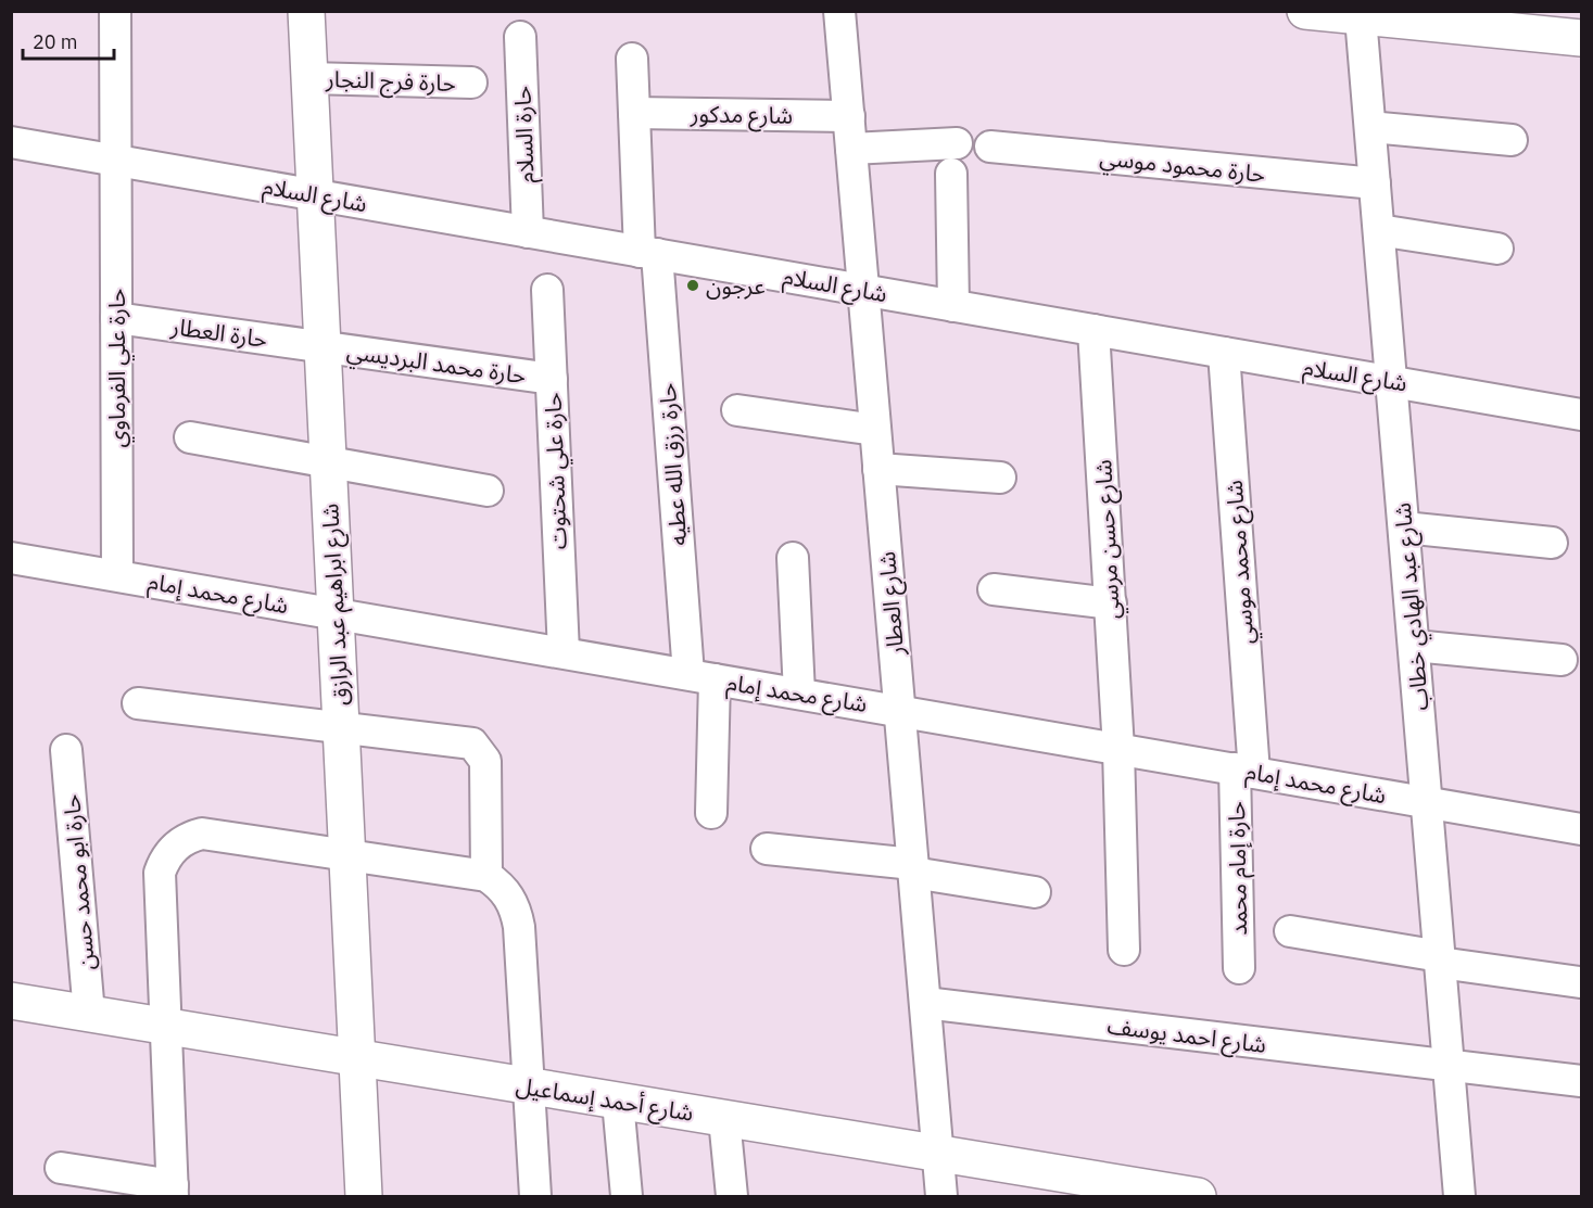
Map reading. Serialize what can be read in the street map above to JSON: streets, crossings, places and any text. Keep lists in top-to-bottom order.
{
  "streets": {
    "street": [
      "حارة فرج النجار",
      "شارع مدكور",
      "حارة السلام",
      "حارة محمود موسي",
      "شارع السلام",
      "حارة العطار",
      "حارة محمد البرديسي",
      "حارة علي الفرماوي",
      "حارة رزق الله عطيه",
      "حارة علي شحتوت",
      "شارع حسن مرسي",
      "شارع محمد موسي",
      "شارع محمد إمام",
      "شارع العطار",
      "شارع ابراهيم عبد الرازق",
      "شارع عبد الهادي خطاب",
      "حارة إمام محمد",
      "حارة ابو محمد حسن",
      "شارع احمد يوسف",
      "شارع أحمد إسماعيل"
    ]
  },
  "crossings": [
    ["حارة فرج النجار", "شارع ابراهيم عبد الرازق"],
    ["شارع مدكور", "حارة رزق الله عطيه"],
    ["شارع مدكور", "شارع العطار"],
    ["حارة السلام", "شارع السلام"],
    ["حارة محمود موسي", "شارع عبد الهادي خطاب"],
    ["شارع السلام", "حارة علي الفرماوي"],
    ["شارع السلام", "حارة رزق الله عطيه"],
    ["شارع السلام", "شارع حسن مرسي"],
    ["شارع السلام", "شارع محمد موسي"],
    ["شارع السلام", "شارع العطار"],
    ["شارع السلام", "شارع ابراهيم عبد الرازق"],
    ["شارع السلام", "شارع عبد الهادي خطاب"],
    ["حارة العطار", "حارة محمد البرديسي"],
    ["حارة العطار", "حارة علي الفرماوي"],
    ["حارة العطار", "شارع ابراهيم عبد الرازق"],
    ["حارة محمد البرديسي", "حارة علي شحتوت"],
    ["حارة محمد البرديسي", "شارع ابراهيم عبد الرازق"],
    ["حارة علي الفرماوي", "شارع محمد إمام"],
    ["حارة رزق الله عطيه", "شارع محمد إمام"],
    ["حارة علي شحتوت", "شارع محمد إمام"],
    ["شارع حسن مرسي", "شارع محمد إمام"],
    ["شارع محمد موسي", "شارع محمد إمام"],
    ["شارع محمد موسي", "حارة إمام محمد"],
    ["شارع محمد إمام", "شارع العطار"],
    ["شارع محمد إمام", "شارع ابراهيم عبد الرازق"],
    ["شارع محمد إمام", "شارع عبد الهادي خطاب"],
    ["شارع محمد إمام", "حارة إمام محمد"],
    ["شارع العطار", "شارع احمد يوسف"],
    ["شارع العطار", "شارع أحمد إسماعيل"],
    ["شارع ابراهيم عبد الرازق", "شارع أحمد إسماعيل"],
    ["شارع عبد الهادي خطاب", "شارع احمد يوسف"],
    ["حارة ابو محمد حسن", "شارع أحمد إسماعيل"]
  ],
  "places": ["عرجون"],
  "scale_bar": "20 m"
}
